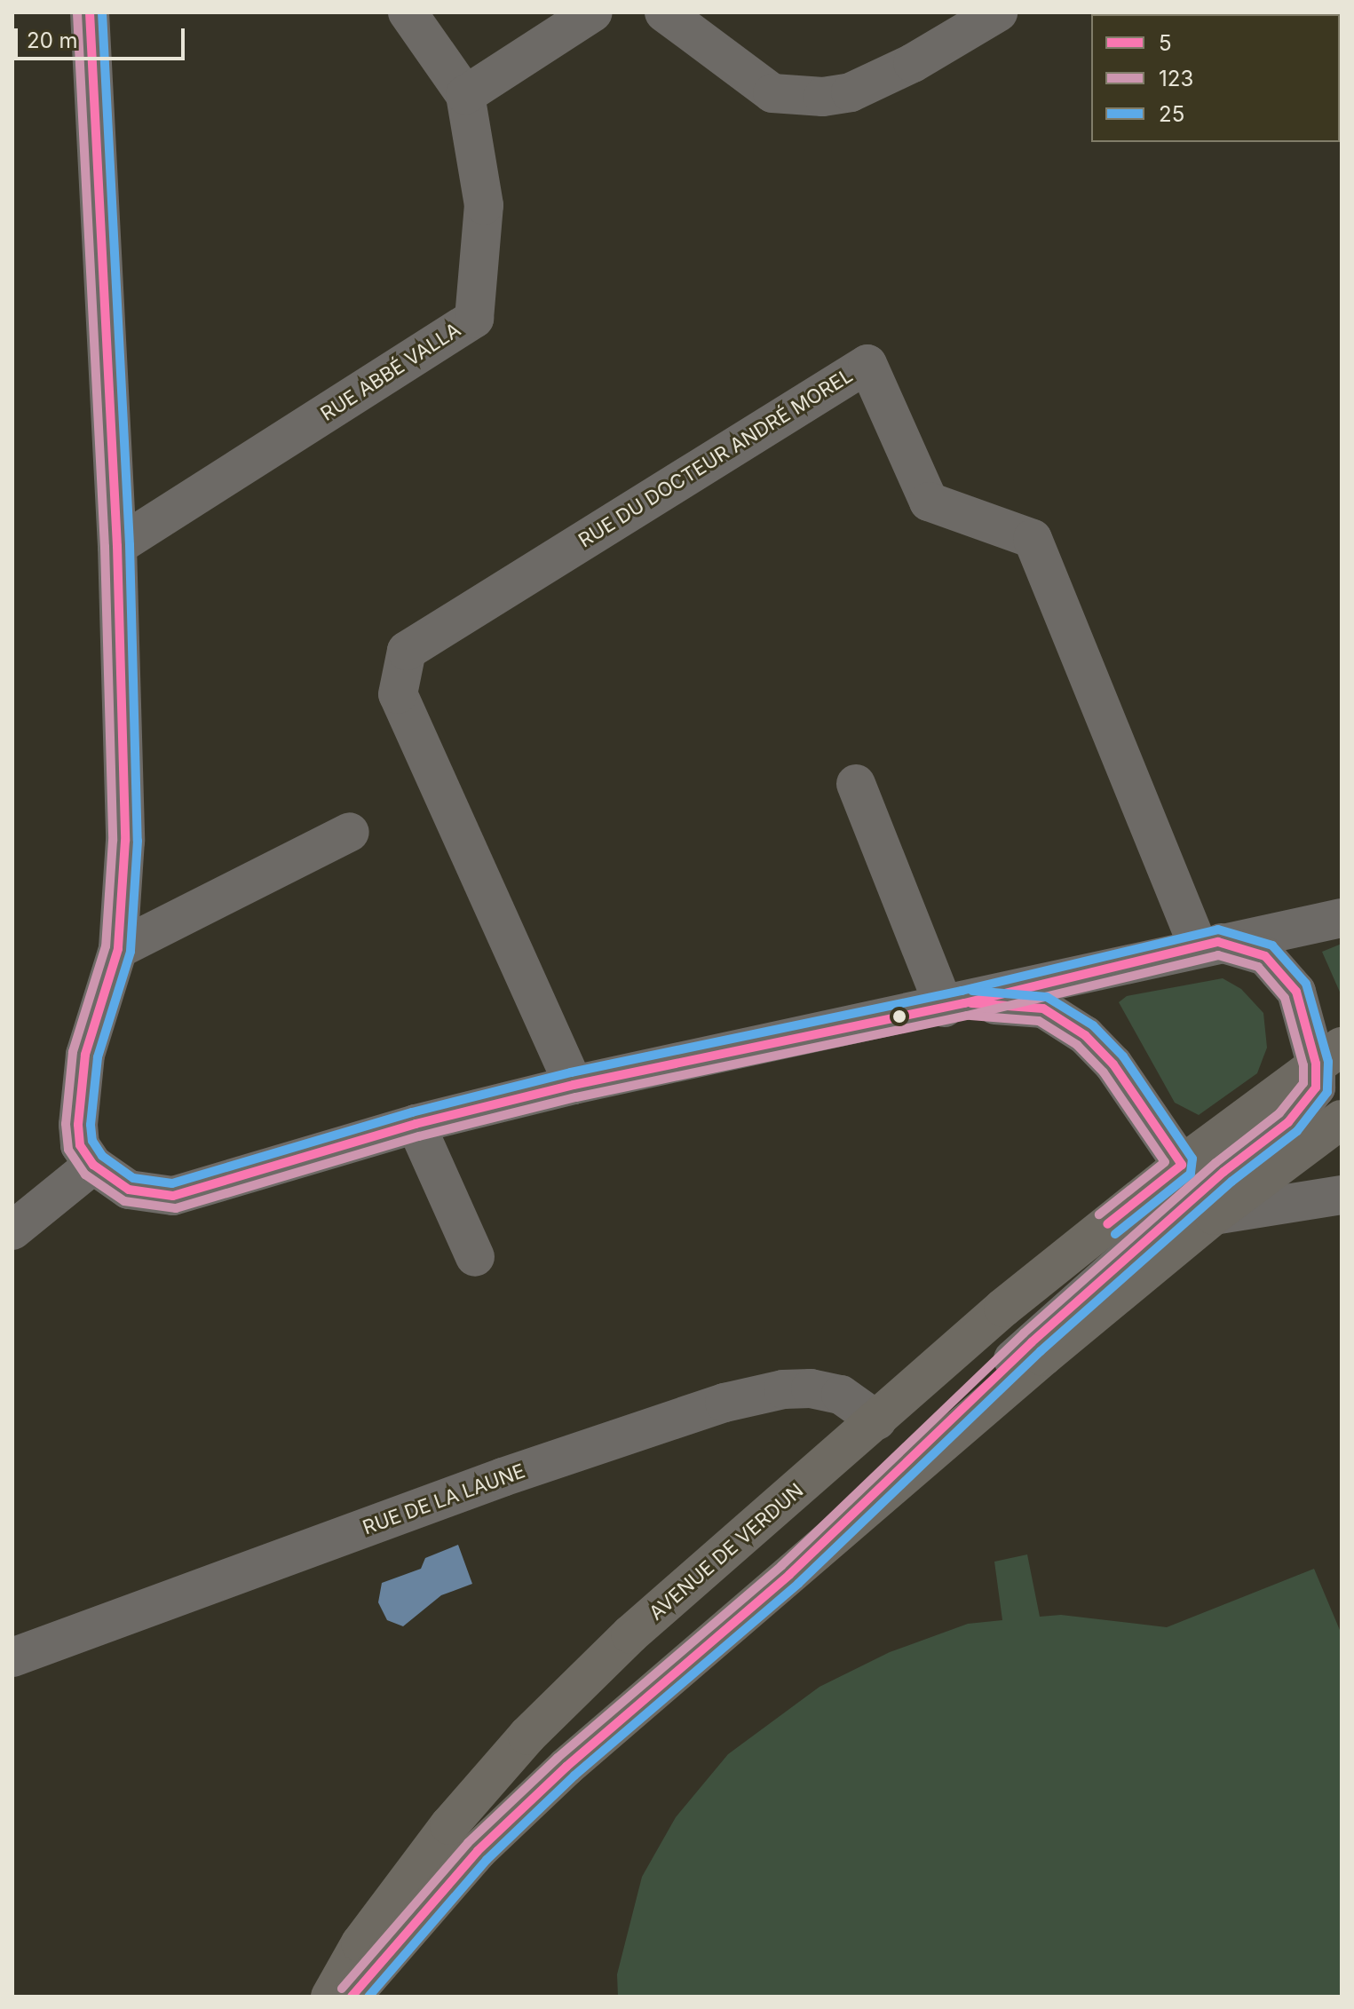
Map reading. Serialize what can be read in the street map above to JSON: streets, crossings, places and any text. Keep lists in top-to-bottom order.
{
  "streets": {
    "main road": ["AVENUE DE VERDUN"],
    "street": ["RUE ABBÉ VALLA", "RUE DU DOCTEUR ANDRÉ MOREL", "RUE DE LA LAUNE"]
  },
  "crossings": [
    ["RUE DE LA LAUNE", "AVENUE DE VERDUN"]
  ],
  "lines": ["transit line 5", "transit line 25", "transit line 123"],
  "legend": ["5", "123", "25"],
  "scale_bar": "20 m"
}
